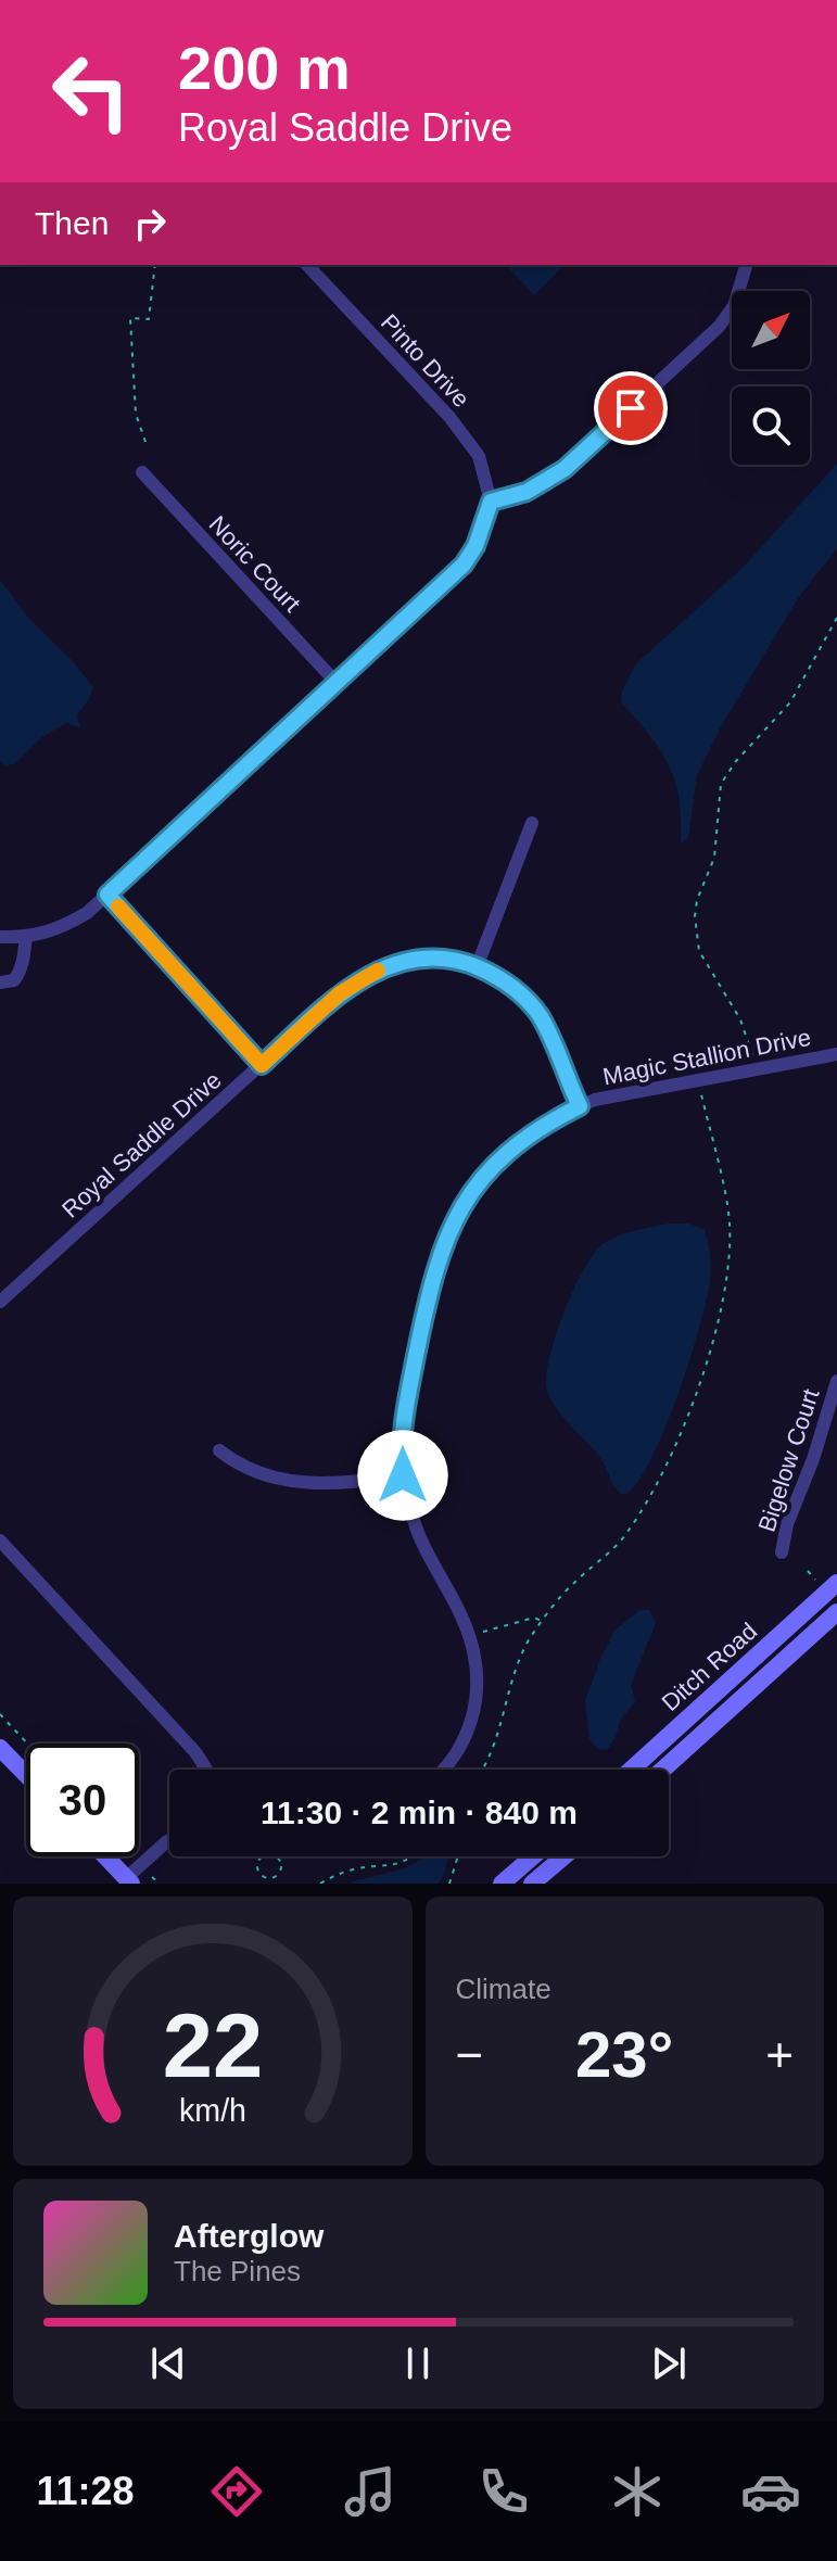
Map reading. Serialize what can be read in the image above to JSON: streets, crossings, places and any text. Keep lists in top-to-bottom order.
{
  "streets": {
    "street": [
      "Pinto Drive",
      "Noric Court",
      "Magic Stallion Drive",
      "Royal Saddle Drive",
      "Bigelow Court",
      "Ditch Road"
    ]
  },
  "crossings": [
    ["Magic Stallion Drive", "Royal Saddle Drive"]
  ],
  "north": "top right",
  "page": {
    "turn": ["200 m", "Royal Saddle Drive"],
    "then": "Then",
    "limit": "30",
    "trip": "11:30 · 2 min · 840 m",
    "tile": "Climate",
    "heat": ["−", "23°", "+"],
    "song": ["Afterglow", "The Pines"],
    "tabs": "11:28",
    "gauge": ["22", "km/h"]
  }
}
